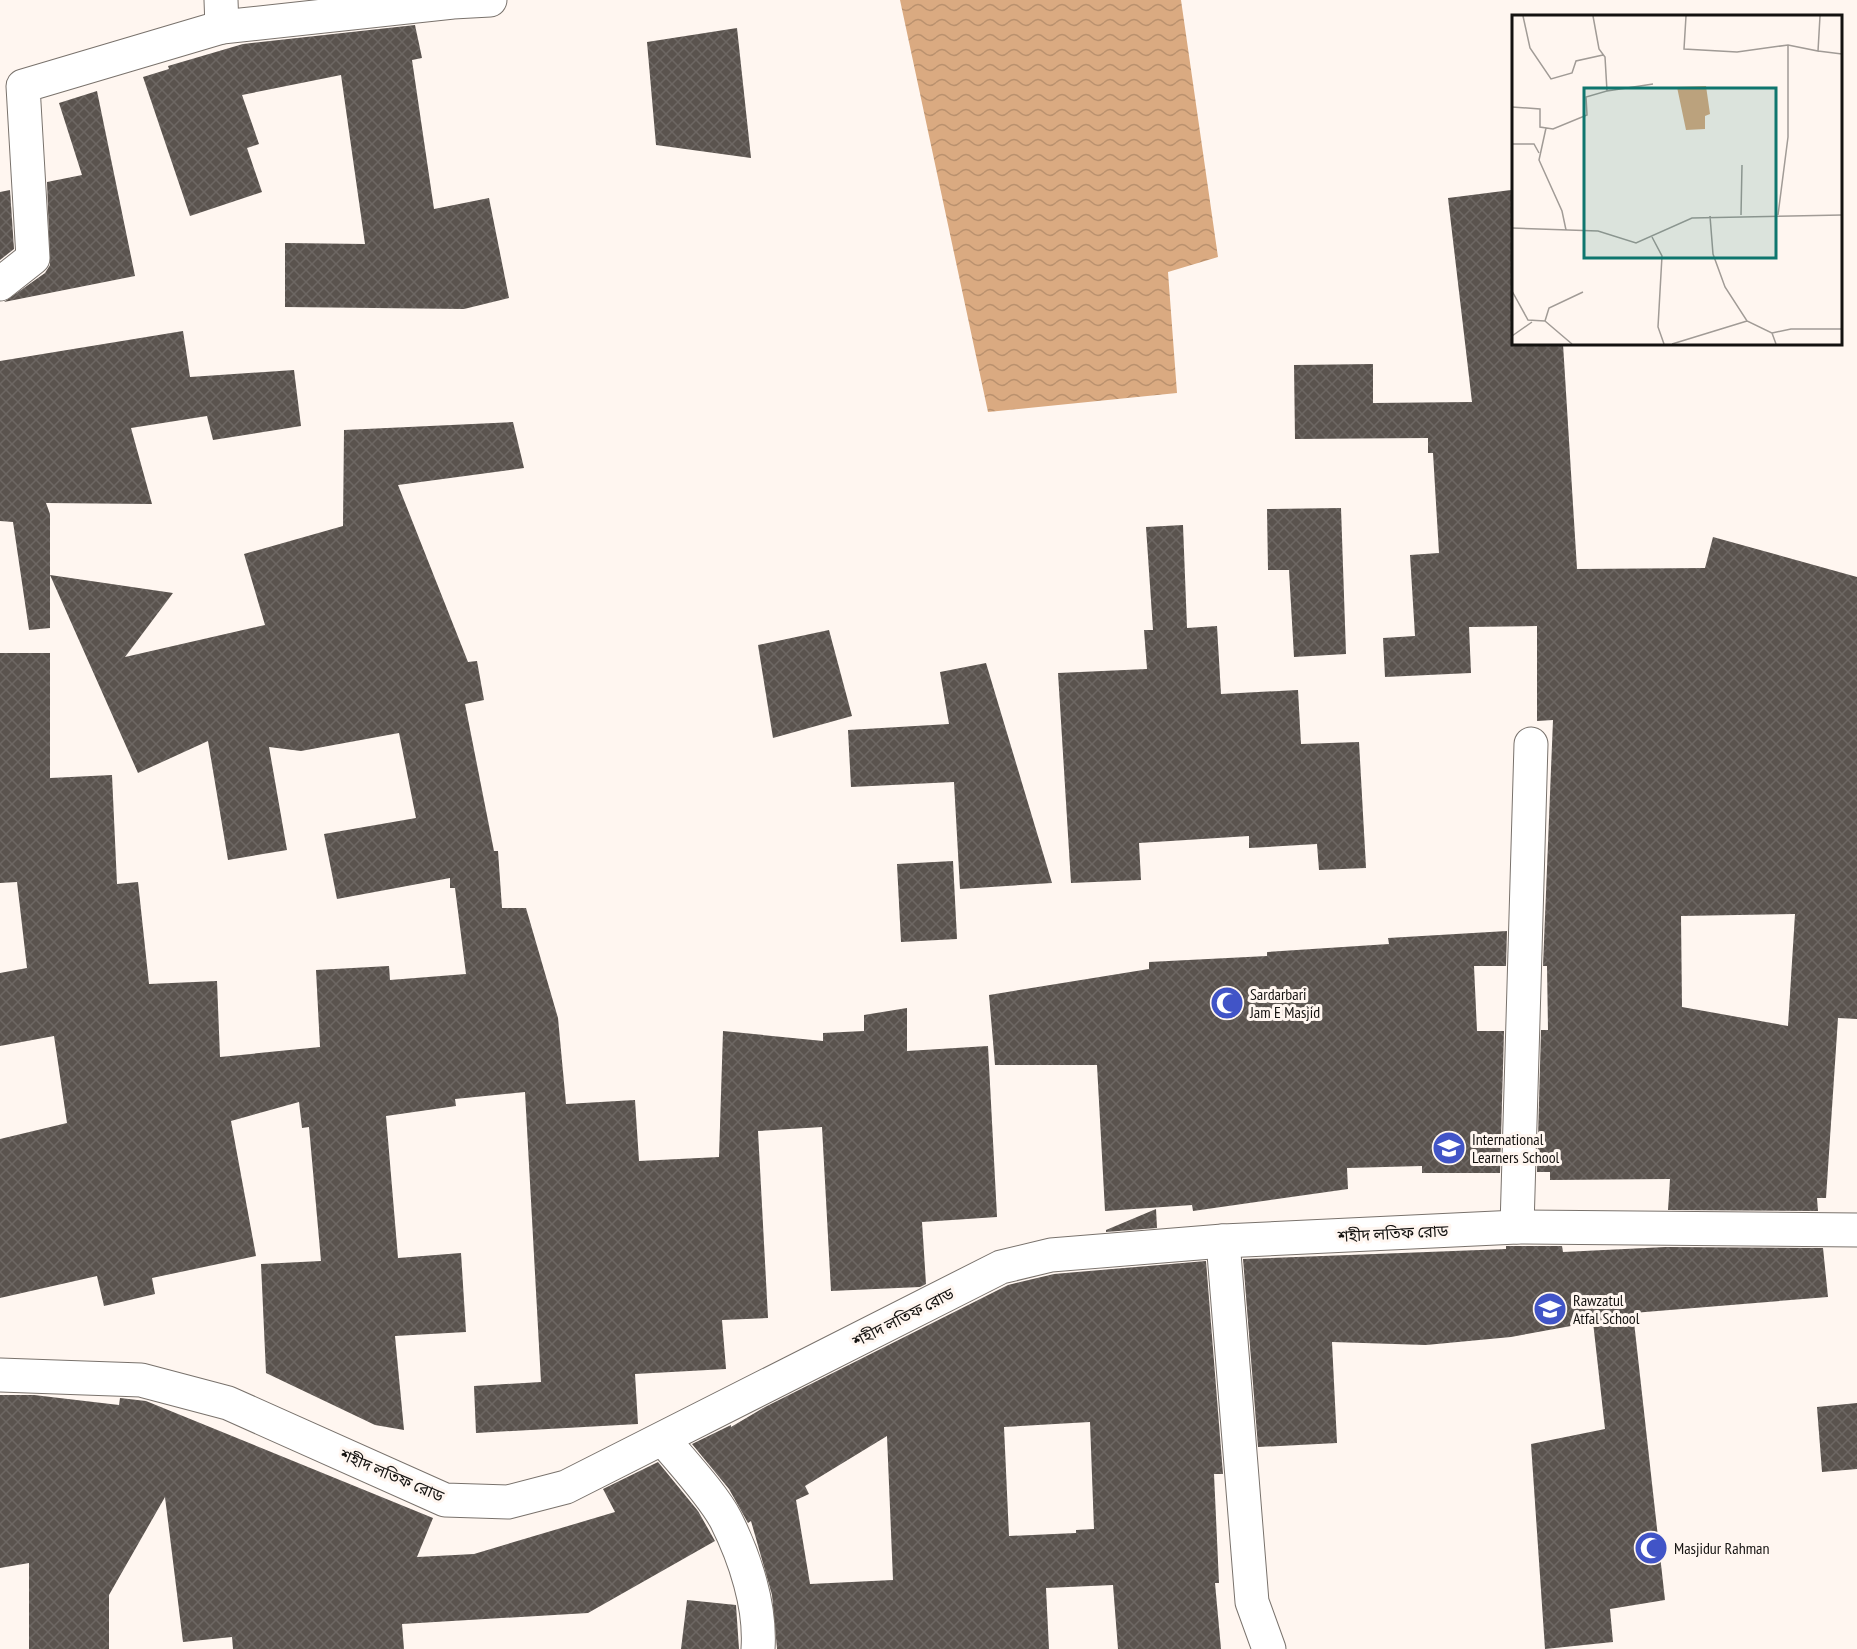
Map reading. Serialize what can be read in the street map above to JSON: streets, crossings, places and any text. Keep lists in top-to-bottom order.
{
  "streets": {
    "street": ["শহীদ লতিফ রোড"]
  },
  "places": {
    "mosque": ["Sardarbari Jam E Masjid", "Masjidur Rahman"],
    "school or university": ["International Learners School", "Rawzatul Atfal School"]
  }
}
